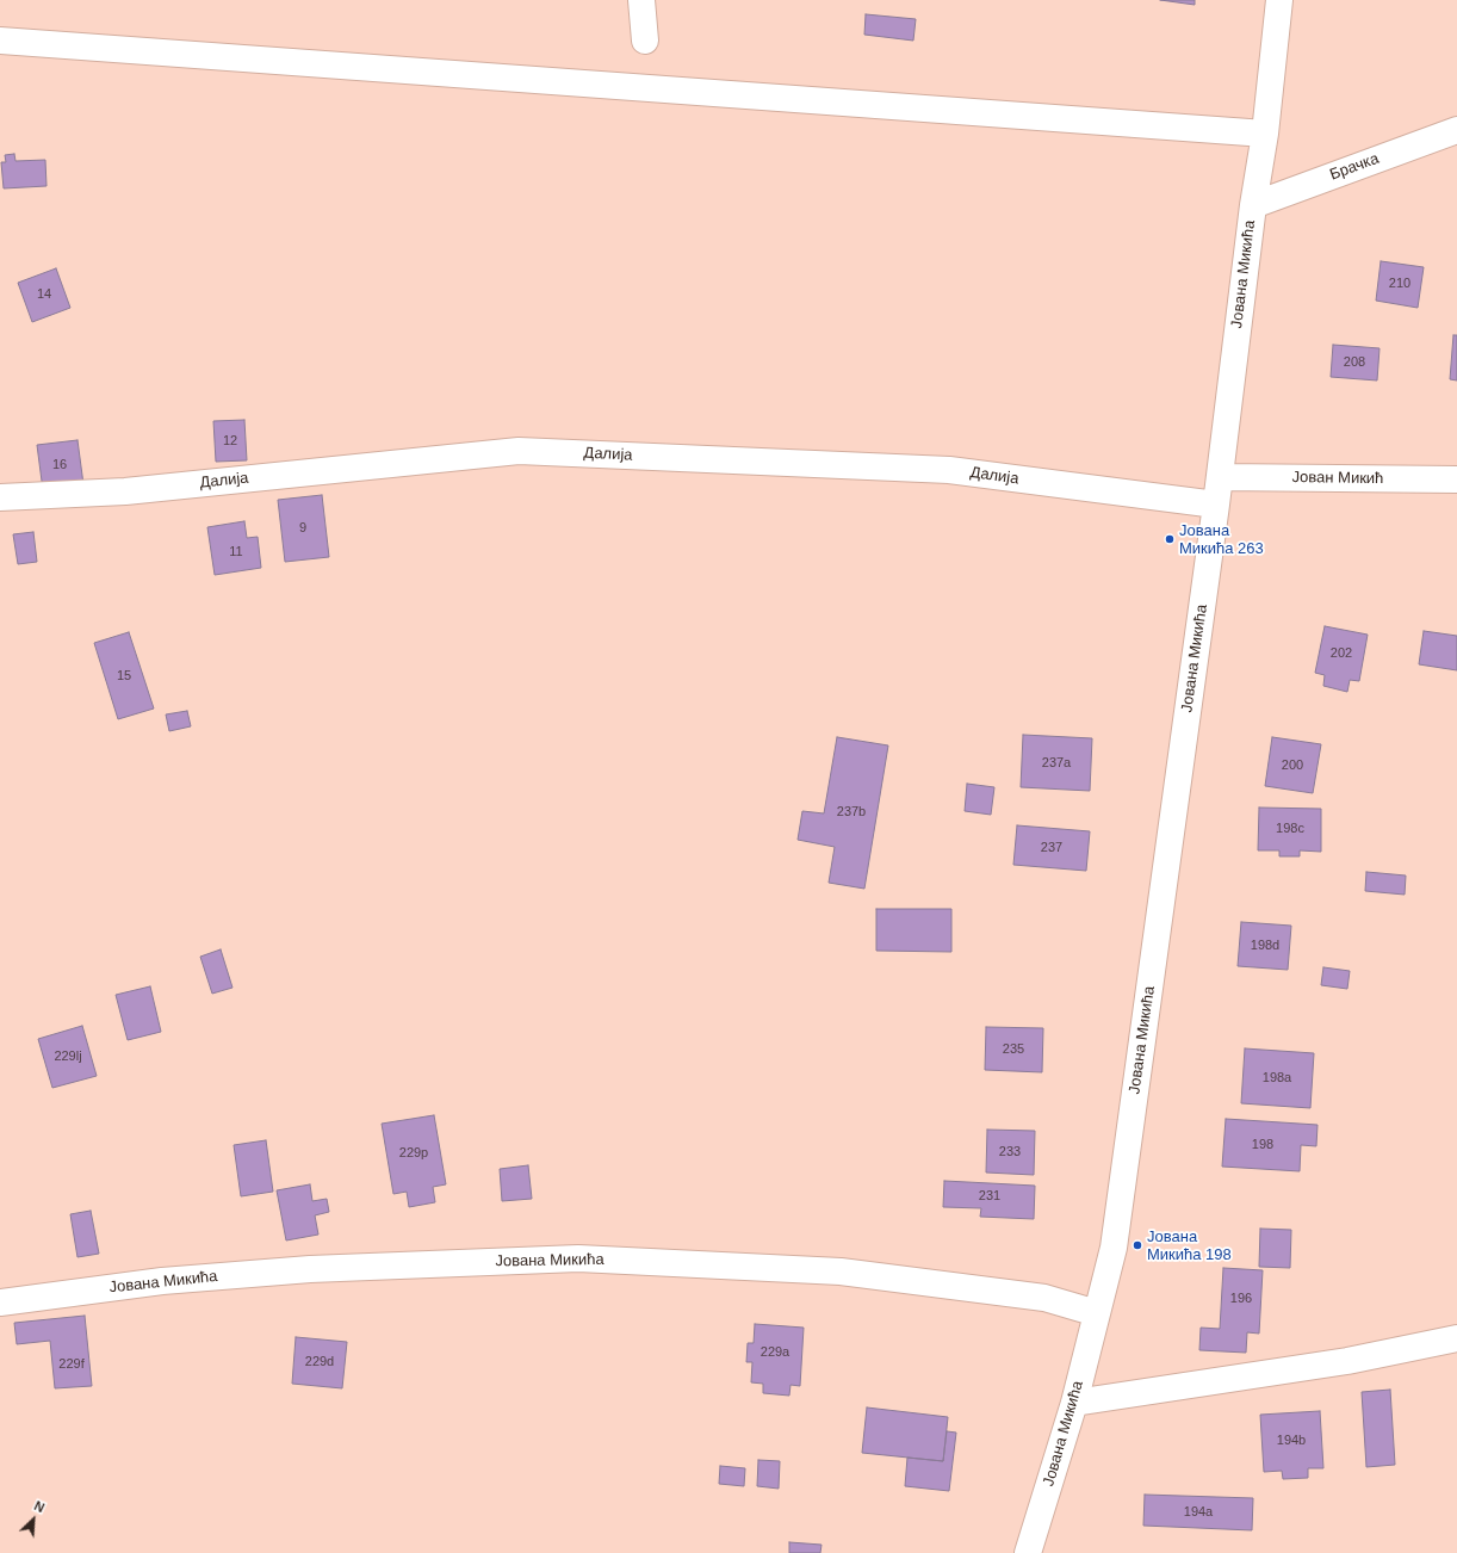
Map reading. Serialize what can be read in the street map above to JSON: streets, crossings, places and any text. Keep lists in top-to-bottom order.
{
  "streets": {
    "street": [
      "Брачка",
      "Јована Микића",
      "Далија",
      "Јован Микић"
    ]
  },
  "crossings": [
    ["Брачка", "Јована Микића"],
    ["Јована Микића", "Далија"],
    ["Јована Микића", "Јован Микић"]
  ],
  "places": ["Јована Микића 263", "Јована Микића 198"],
  "house_numbers": [
    "210",
    "14",
    "208",
    "12",
    "16",
    "9",
    "11",
    "202",
    "15",
    "237a",
    "200",
    "237b",
    "198c",
    "237",
    "198d",
    "235",
    "229lj",
    "198a",
    "198",
    "233",
    "229p",
    "231",
    "196",
    "229a",
    "229d",
    "229f",
    "194b",
    "194a"
  ],
  "north": "top right"
}
